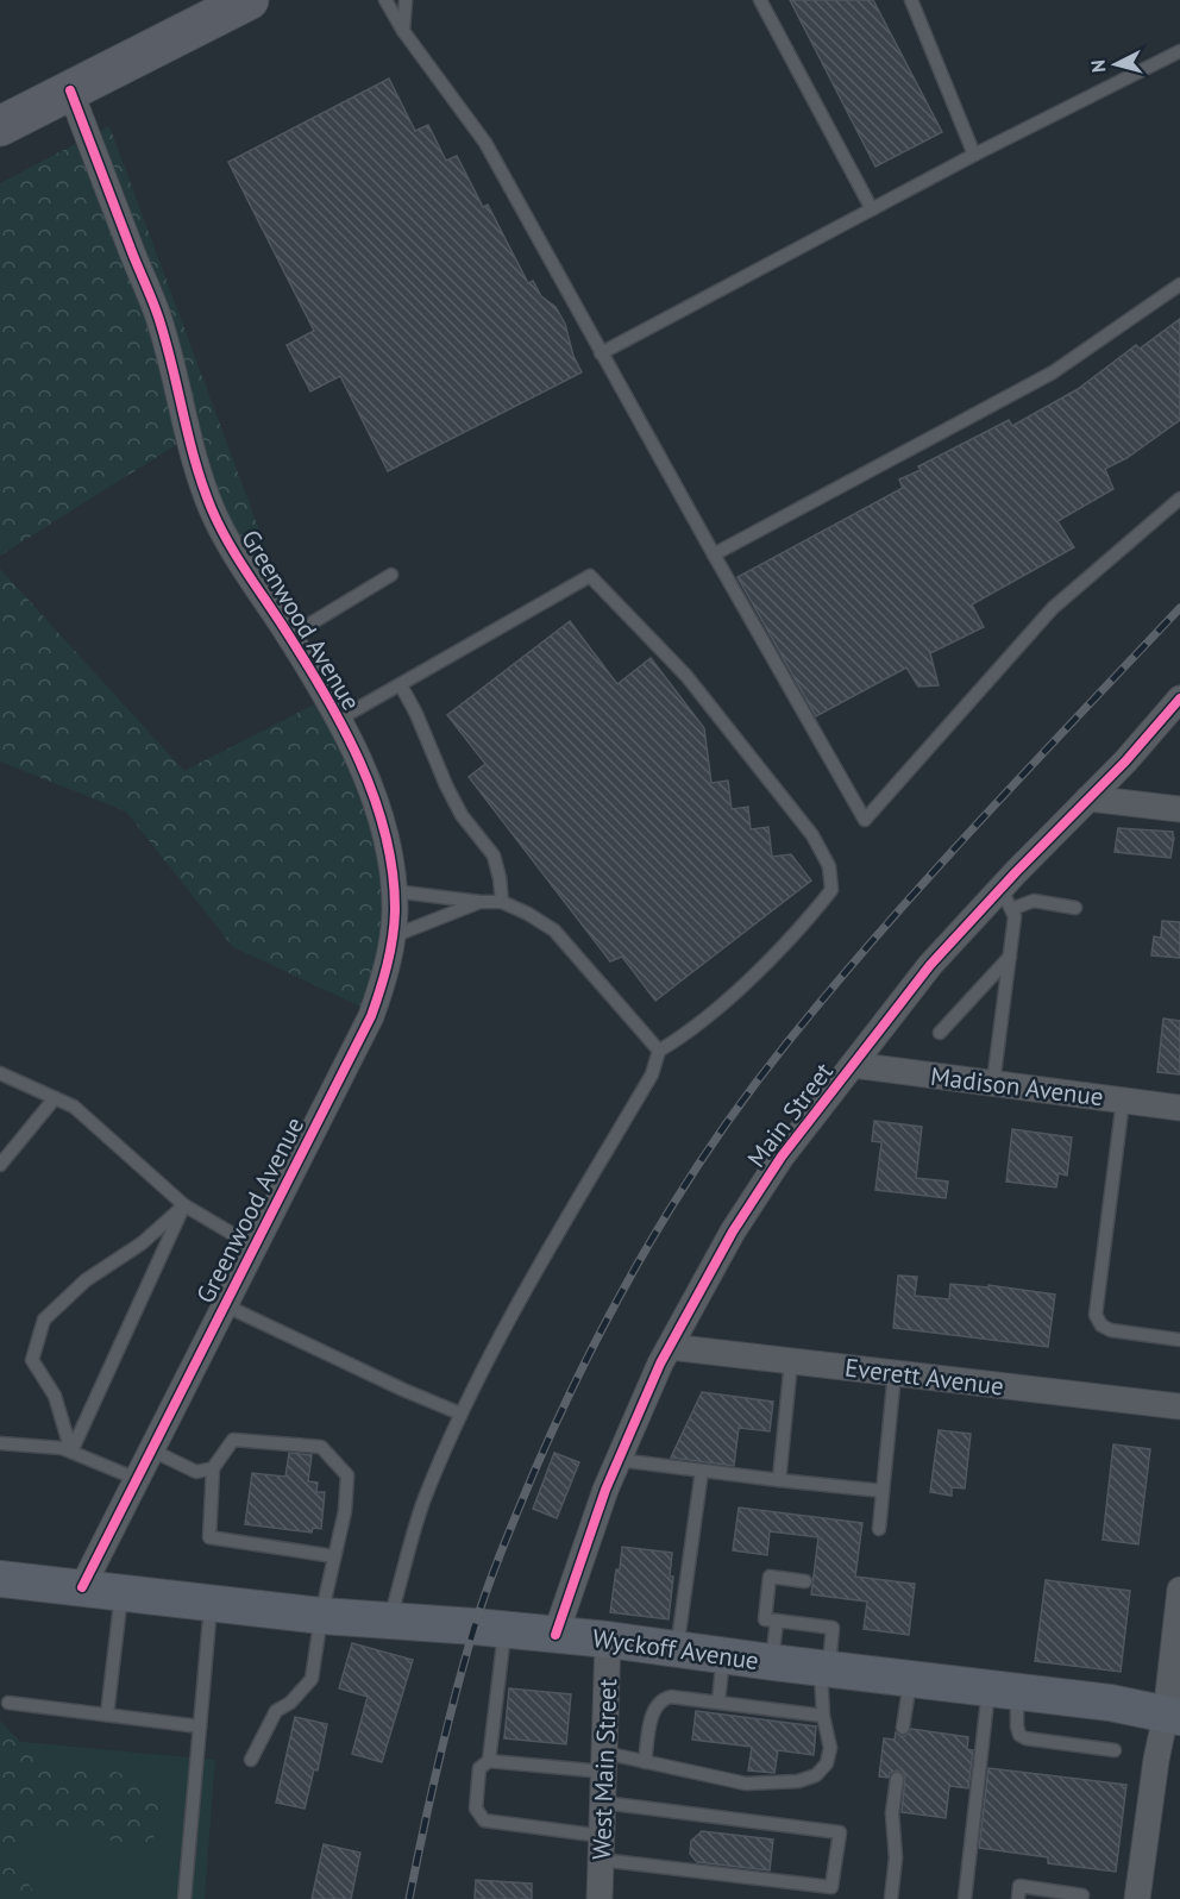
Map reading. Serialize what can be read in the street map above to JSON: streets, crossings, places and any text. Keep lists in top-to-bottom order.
{
  "streets": {
    "main road": ["Wyckoff Avenue"],
    "street": [
      "Greenwood Avenue",
      "Madison Avenue",
      "Main Street",
      "Everett Avenue",
      "West Main Street"
    ]
  },
  "crossings": [
    ["Greenwood Avenue", "Wyckoff Avenue"],
    ["Madison Avenue", "Main Street"],
    ["Main Street", "Everett Avenue"],
    ["Main Street", "Wyckoff Avenue"],
    ["Wyckoff Avenue", "West Main Street"]
  ],
  "north": "left"
}
